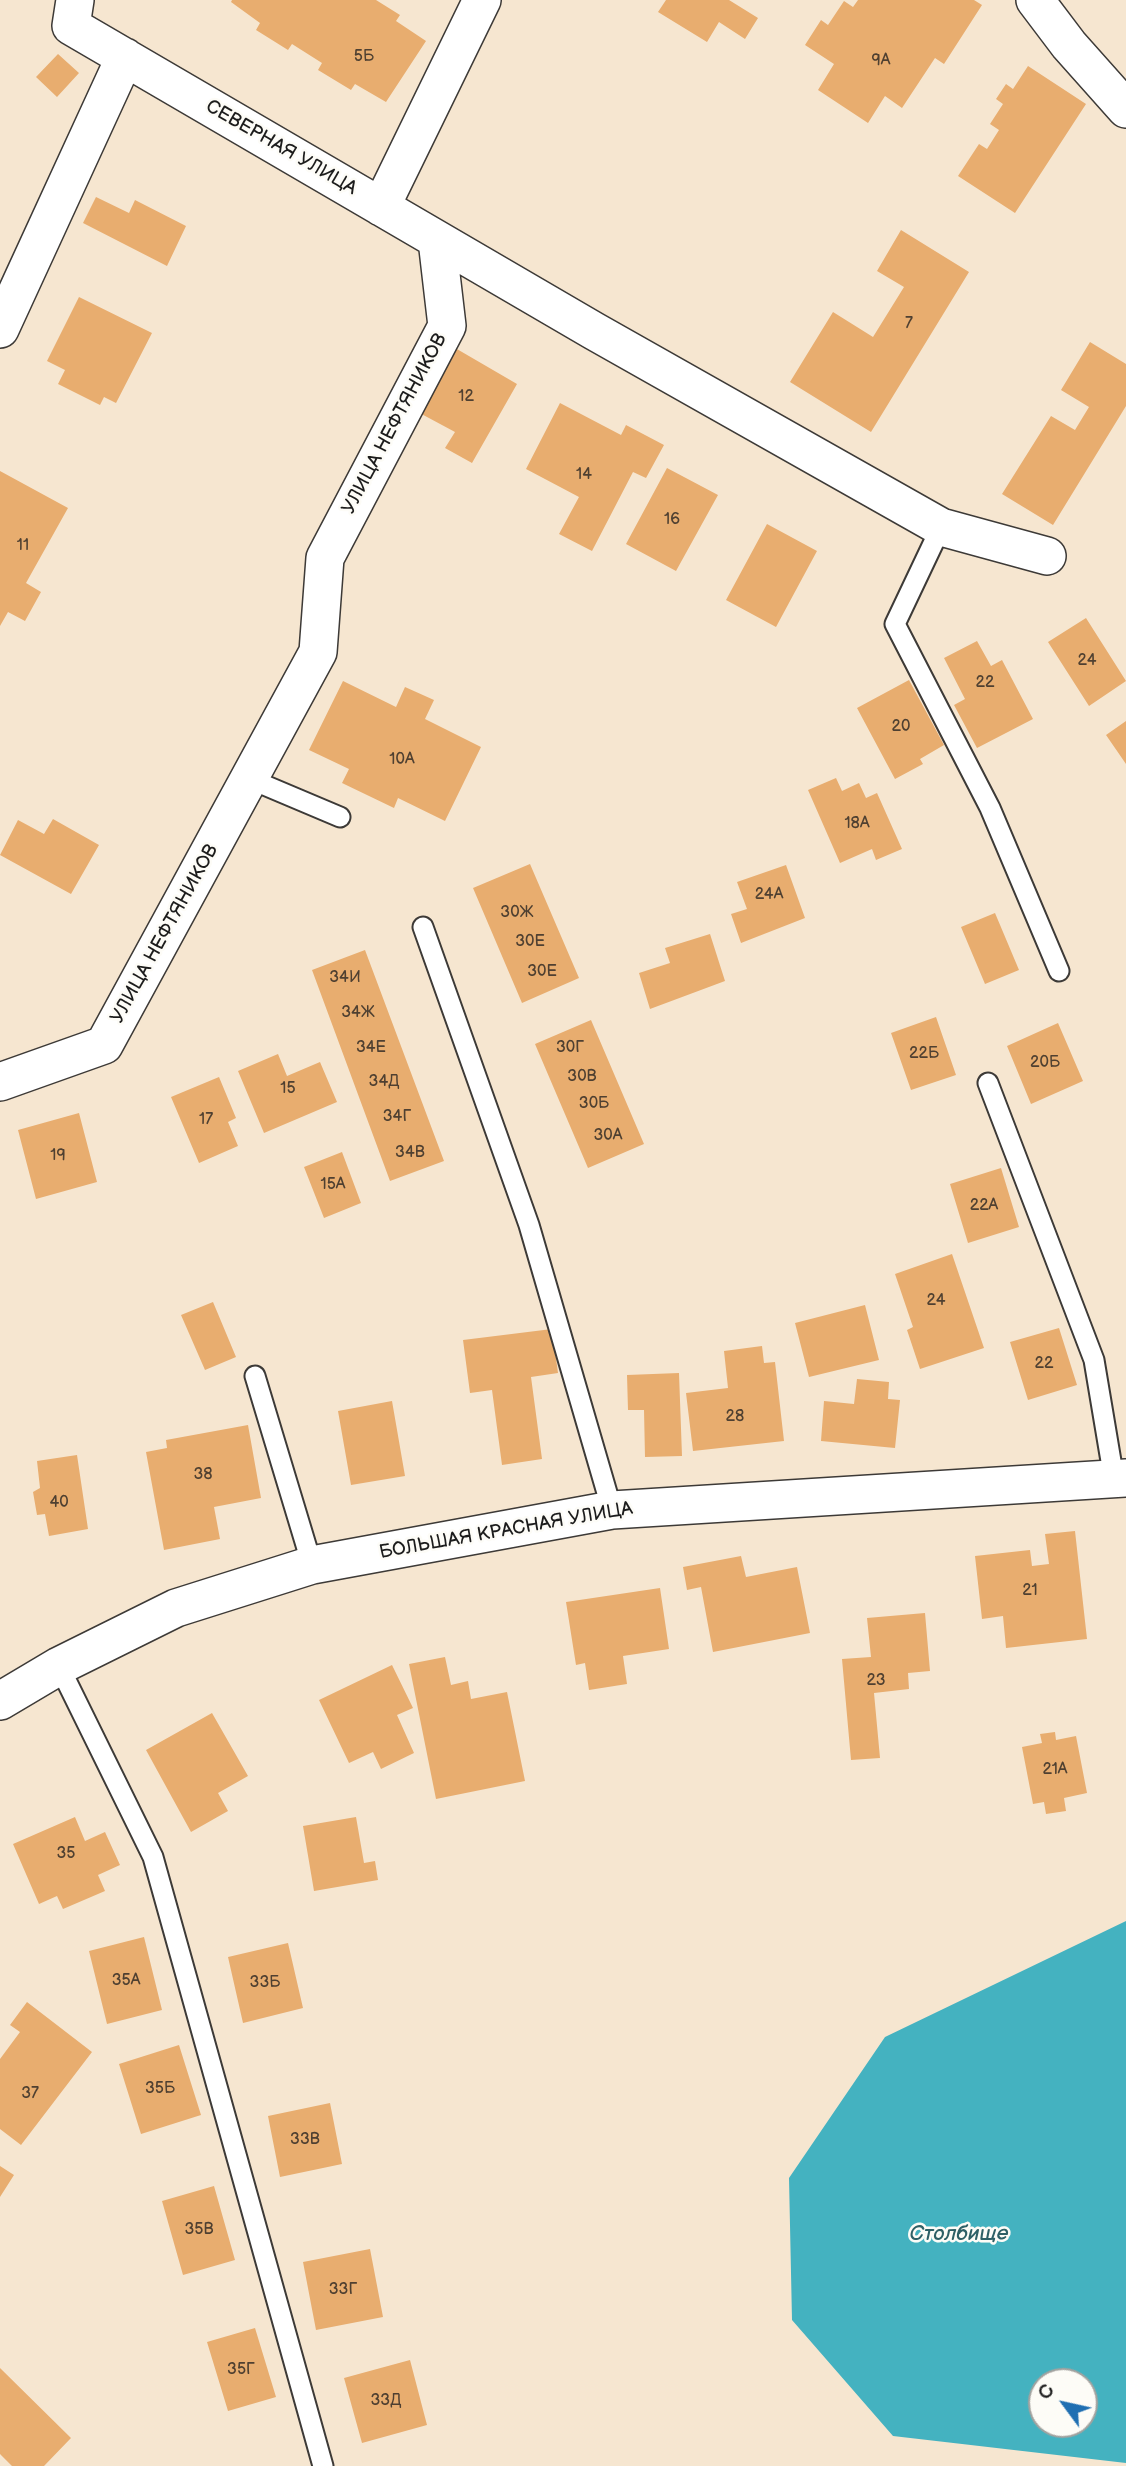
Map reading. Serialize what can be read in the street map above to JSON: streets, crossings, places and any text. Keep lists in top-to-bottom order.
{
  "streets": {
    "street": ["СЕВЕРНАЯ УЛИЦА", "УЛИЦА НЕФТЯНИКОВ", "БОЛЬШАЯ КРАСНАЯ УЛИЦА"]
  },
  "crossings": [
    ["СЕВЕРНАЯ УЛИЦА", "УЛИЦА НЕФТЯНИКОВ"]
  ],
  "water": ["Столбище"],
  "house_numbers": [
    "5Б",
    "9А",
    "7",
    "12",
    "14",
    "16",
    "11",
    "24",
    "22",
    "20",
    "10А",
    "18А",
    "24А",
    "30Ж",
    "30Е",
    "30Е",
    "34И",
    "34Ж",
    "34Е",
    "30Г",
    "22Б",
    "20Б",
    "30В",
    "34Д",
    "15",
    "30Б",
    "34Г",
    "17",
    "30А",
    "34В",
    "19",
    "15А",
    "22А",
    "24",
    "22",
    "28",
    "38",
    "40",
    "21",
    "23",
    "21А",
    "35",
    "35А",
    "33Б",
    "35Б",
    "37",
    "33В",
    "35В",
    "33Г",
    "35Г",
    "33Д"
  ],
  "north": "top left"
}
